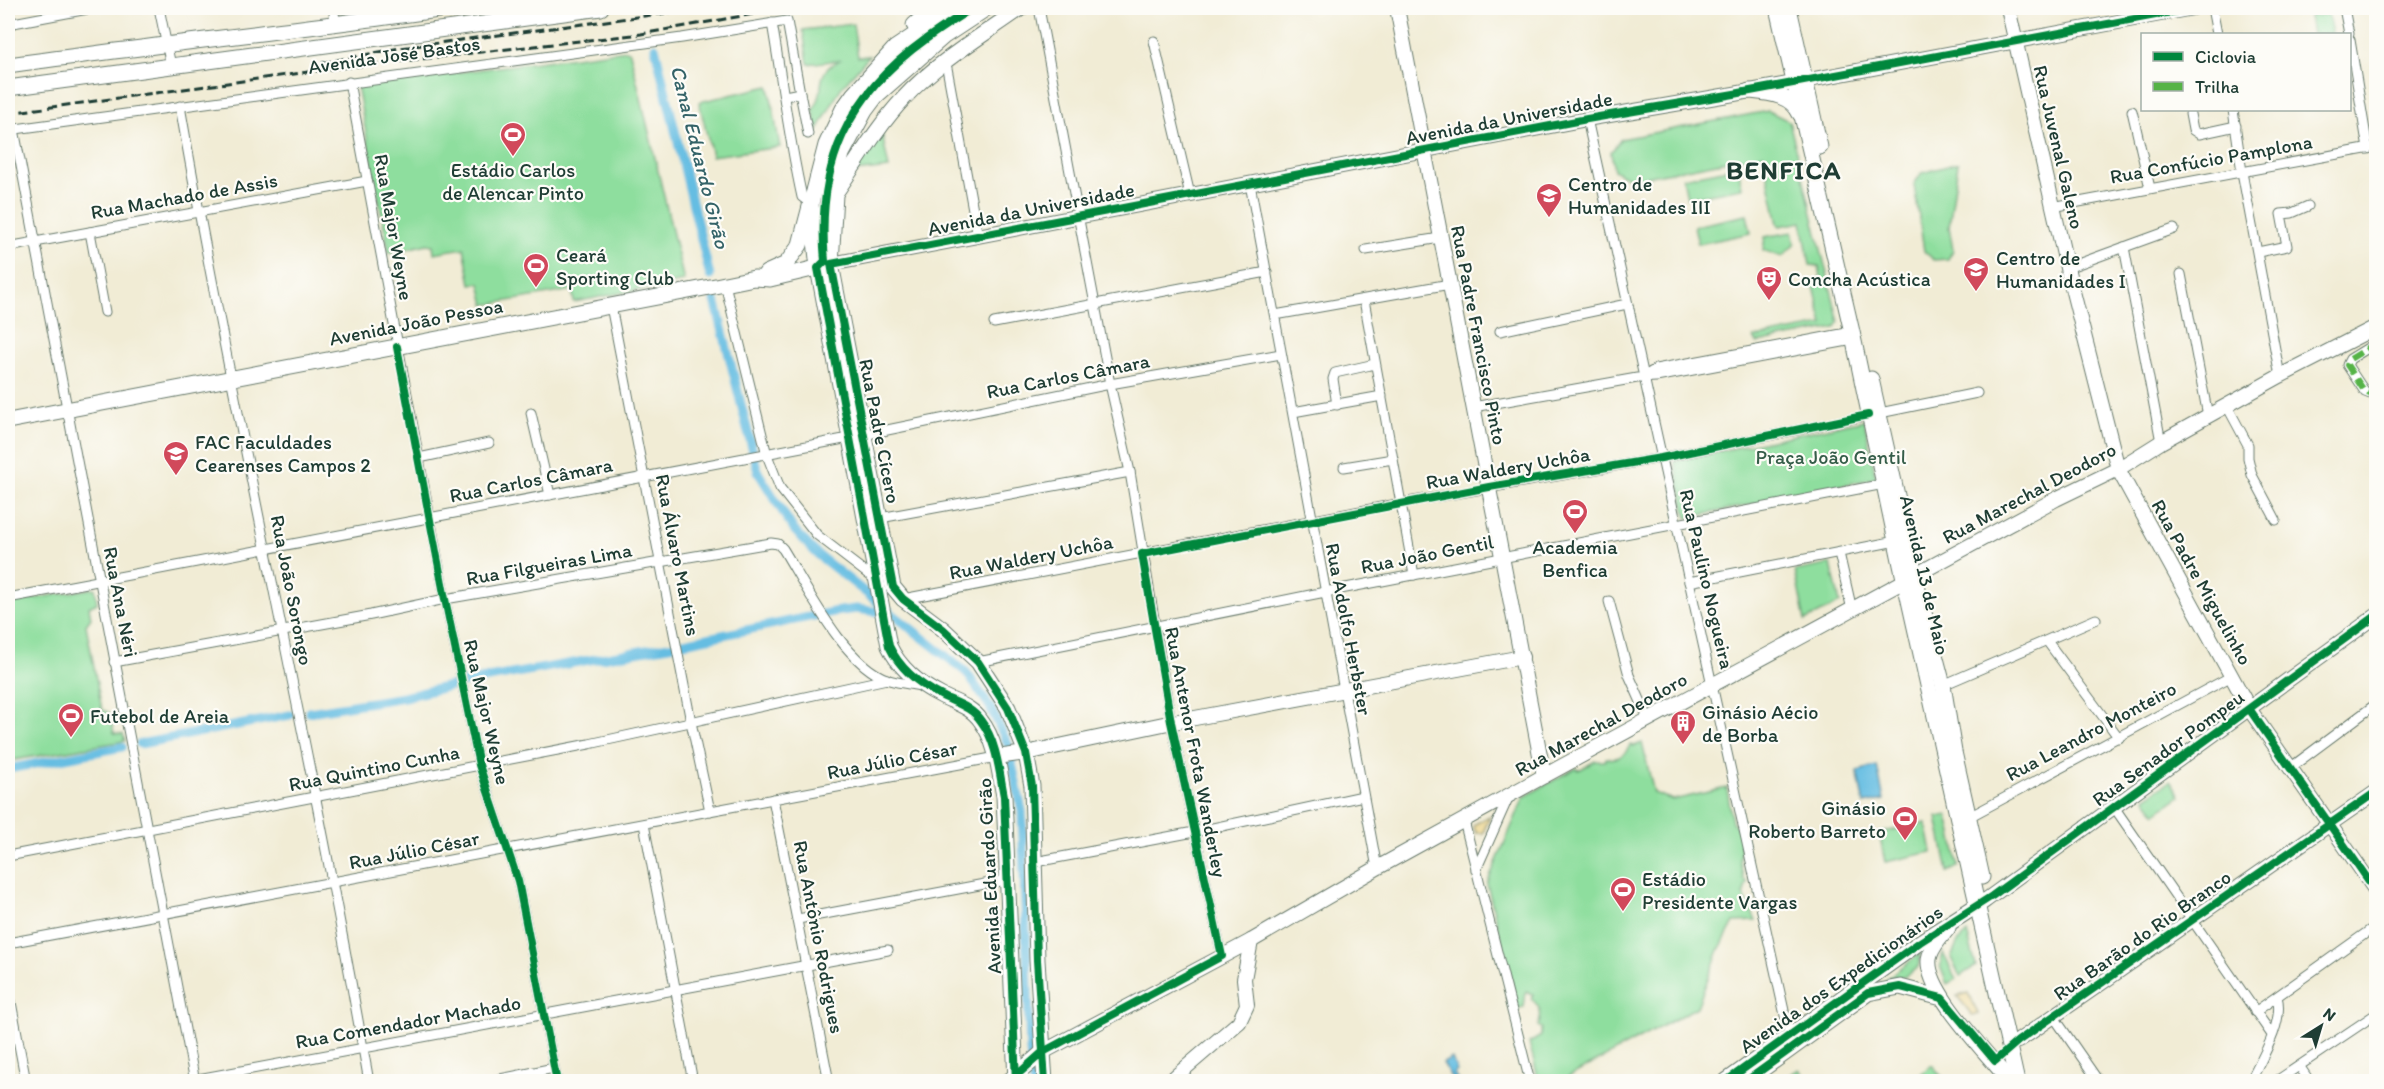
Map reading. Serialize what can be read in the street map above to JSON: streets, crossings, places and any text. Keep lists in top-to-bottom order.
{
  "streets": {
    "main road": [
      "Avenida José Bastos",
      "Avenida João Pessoa",
      "Rua Padre Cícero",
      "Avenida 13 de Maio",
      "Avenida Eduardo Girão",
      "Rua Barão do Rio Branco",
      "Avenida dos Expedicionários"
    ],
    "street": [
      "Avenida da Universidade",
      "Rua Juvenal Galeno",
      "Rua Confúcio Pamplona",
      "Rua Machado de Assis",
      "Rua Major Weyne",
      "Rua Padre Francisco Pinto",
      "Rua Carlos Câmara",
      "Rua Waldery Uchôa",
      "Rua Marechal Deodoro",
      "Rua João Gentil",
      "Rua Álvaro Martins",
      "Rua Filgueiras Lima",
      "Rua Paulino Nogueira",
      "Rua Padre Miguelinho",
      "Rua João Sorongo",
      "Rua Ana Néri",
      "Rua Adolfo Herbster",
      "Rua Leandro Monteiro",
      "Rua Senador Pompeu",
      "Rua Antenor Frota Wanderley",
      "Rua Júlio César",
      "Rua Quintino Cunha",
      "Rua Antônio Rodrigues",
      "Rua Comendador Machado"
    ]
  },
  "crossings": [
    ["Avenida José Bastos", "Rua Major Weyne"],
    ["Avenida José Bastos", "Rua Padre Cícero"],
    ["Avenida José Bastos", "Rua João Sorongo"],
    ["Avenida José Bastos", "Rua Ana Néri"],
    ["Avenida da Universidade", "Rua Juvenal Galeno"],
    ["Avenida da Universidade", "Avenida João Pessoa"],
    ["Avenida da Universidade", "Rua Padre Francisco Pinto"],
    ["Avenida da Universidade", "Rua Padre Cícero"],
    ["Avenida da Universidade", "Avenida 13 de Maio"],
    ["Avenida da Universidade", "Rua Paulino Nogueira"],
    ["Avenida da Universidade", "Rua Adolfo Herbster"],
    ["Avenida da Universidade", "Rua Antenor Frota Wanderley"],
    ["Rua Juvenal Galeno", "Rua Confúcio Pamplona"],
    ["Rua Juvenal Galeno", "Rua Marechal Deodoro"],
    ["Rua Juvenal Galeno", "Rua Padre Miguelinho"],
    ["Rua Machado de Assis", "Rua Major Weyne"],
    ["Rua Machado de Assis", "Rua João Sorongo"],
    ["Rua Machado de Assis", "Rua Ana Néri"],
    ["Rua Major Weyne", "Avenida João Pessoa"],
    ["Rua Major Weyne", "Rua Carlos Câmara"],
    ["Rua Major Weyne", "Rua Filgueiras Lima"],
    ["Rua Major Weyne", "Rua Júlio César"],
    ["Rua Major Weyne", "Rua Quintino Cunha"],
    ["Rua Major Weyne", "Rua Comendador Machado"],
    ["Avenida João Pessoa", "Rua Padre Cícero"],
    ["Avenida João Pessoa", "Rua Álvaro Martins"],
    ["Avenida João Pessoa", "Rua João Sorongo"],
    ["Avenida João Pessoa", "Rua Ana Néri"],
    ["Rua Padre Francisco Pinto", "Rua Waldery Uchôa"],
    ["Rua Padre Francisco Pinto", "Rua Marechal Deodoro"],
    ["Rua Padre Francisco Pinto", "Rua João Gentil"],
    ["Rua Padre Francisco Pinto", "Rua Júlio César"],
    ["Rua Carlos Câmara", "Rua Padre Cícero"],
    ["Rua Carlos Câmara", "Rua Álvaro Martins"],
    ["Rua Carlos Câmara", "Rua João Sorongo"],
    ["Rua Carlos Câmara", "Rua Ana Néri"],
    ["Rua Carlos Câmara", "Rua Adolfo Herbster"],
    ["Rua Carlos Câmara", "Rua Antenor Frota Wanderley"],
    ["Rua Padre Cícero", "Rua Waldery Uchôa"],
    ["Rua Padre Cícero", "Avenida Eduardo Girão"],
    ["Rua Waldery Uchôa", "Avenida 13 de Maio"],
    ["Rua Waldery Uchôa", "Rua Paulino Nogueira"],
    ["Rua Waldery Uchôa", "Rua Adolfo Herbster"],
    ["Rua Waldery Uchôa", "Rua Antenor Frota Wanderley"],
    ["Rua Waldery Uchôa", "Avenida Eduardo Girão"],
    ["Rua Marechal Deodoro", "Avenida 13 de Maio"],
    ["Rua Marechal Deodoro", "Rua Paulino Nogueira"],
    ["Rua Marechal Deodoro", "Rua Padre Miguelinho"],
    ["Rua Marechal Deodoro", "Rua Adolfo Herbster"],
    ["Rua Marechal Deodoro", "Rua Antenor Frota Wanderley"],
    ["Rua Marechal Deodoro", "Avenida Eduardo Girão"],
    ["Rua João Gentil", "Avenida 13 de Maio"],
    ["Rua João Gentil", "Rua Paulino Nogueira"],
    ["Rua João Gentil", "Rua Adolfo Herbster"],
    ["Rua João Gentil", "Rua Antenor Frota Wanderley"],
    ["Rua João Gentil", "Avenida Eduardo Girão"],
    ["Rua Álvaro Martins", "Rua Filgueiras Lima"],
    ["Rua Álvaro Martins", "Rua Júlio César"],
    ["Rua Álvaro Martins", "Rua Quintino Cunha"],
    ["Rua Filgueiras Lima", "Rua João Sorongo"],
    ["Rua Filgueiras Lima", "Rua Ana Néri"],
    ["Rua Filgueiras Lima", "Rua Quintino Cunha"],
    ["Avenida 13 de Maio", "Rua Leandro Monteiro"],
    ["Avenida 13 de Maio", "Rua Senador Pompeu"],
    ["Avenida 13 de Maio", "Rua Barão do Rio Branco"],
    ["Avenida 13 de Maio", "Avenida dos Expedicionários"],
    ["Rua Paulino Nogueira", "Avenida dos Expedicionários"],
    ["Rua Padre Miguelinho", "Rua Leandro Monteiro"],
    ["Rua Padre Miguelinho", "Rua Senador Pompeu"],
    ["Rua Padre Miguelinho", "Rua Barão do Rio Branco"],
    ["Rua João Sorongo", "Rua Júlio César"],
    ["Rua João Sorongo", "Rua Quintino Cunha"],
    ["Rua João Sorongo", "Rua Comendador Machado"],
    ["Rua Ana Néri", "Rua Júlio César"],
    ["Rua Ana Néri", "Rua Quintino Cunha"],
    ["Rua Ana Néri", "Rua Comendador Machado"],
    ["Rua Adolfo Herbster", "Rua Júlio César"],
    ["Rua Senador Pompeu", "Avenida dos Expedicionários"],
    ["Rua Antenor Frota Wanderley", "Rua Júlio César"],
    ["Rua Júlio César", "Avenida Eduardo Girão"],
    ["Rua Júlio César", "Rua Antônio Rodrigues"],
    ["Rua Antônio Rodrigues", "Rua Comendador Machado"]
  ],
  "districts": ["BENFICA"],
  "water": ["Canal Eduardo Girão"],
  "parks": ["Praça João Gentil"],
  "places": {
    "sports": [
      "Estádio Carlos de Alencar Pinto",
      "Ceará Sporting Club",
      "Academia Benfica",
      "Futebol de Areia",
      "Ginásio Roberto Barreto",
      "Estádio Presidente Vargas"
    ],
    "school or university": ["Centro de Humanidades III", "Centro de Humanidades I", "FAC Faculdades Cearenses Campos 2"],
    "theatre": ["Concha Acústica"],
    "building": ["Ginásio Aécio de Borba"]
  },
  "legend": ["Ciclovia", "Trilha"],
  "north": "top right"
}
